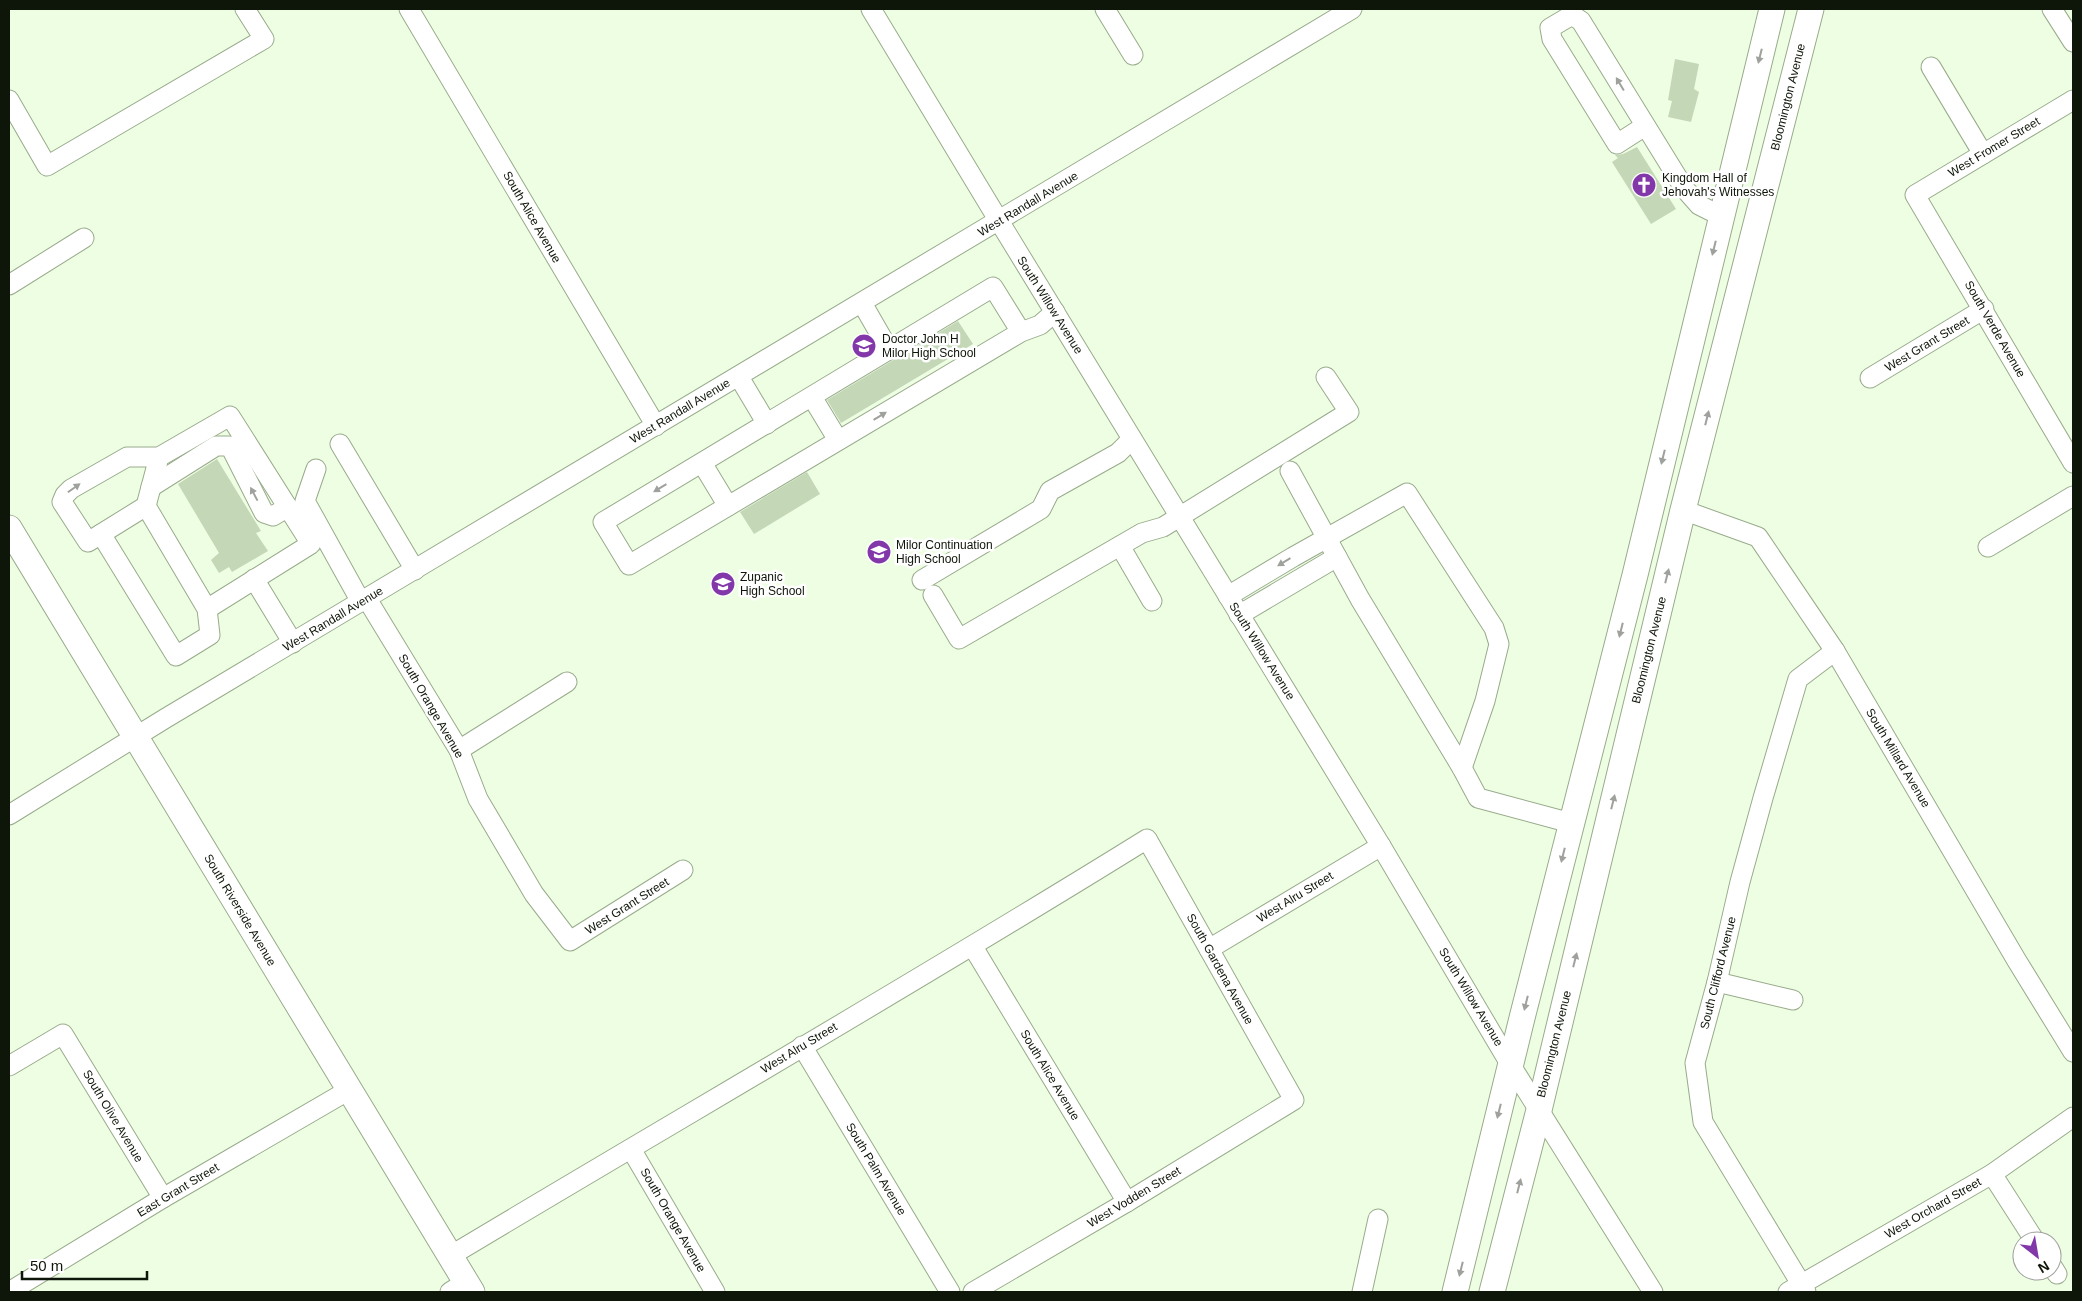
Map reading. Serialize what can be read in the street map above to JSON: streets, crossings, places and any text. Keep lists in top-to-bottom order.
{
  "streets": {
    "main road": ["Bloomington Avenue", "South Riverside Avenue"],
    "street": [
      "West Fromer Street",
      "West Randall Avenue",
      "South Alice Avenue",
      "South Willow Avenue",
      "South Verde Avenue",
      "West Grant Street",
      "South Orange Avenue",
      "South Millard Avenue",
      "West Alru Street",
      "South Gardena Avenue",
      "South Clifford Avenue",
      "South Olive Avenue",
      "South Palm Avenue",
      "East Grant Street",
      "West Vodden Street",
      "West Orchard Street"
    ]
  },
  "crossings": [
    ["Bloomington Avenue", "South Willow Avenue"],
    ["Bloomington Avenue", "South Millard Avenue"],
    ["West Fromer Street", "South Verde Avenue"],
    ["West Randall Avenue", "South Alice Avenue"],
    ["West Randall Avenue", "South Willow Avenue"],
    ["West Randall Avenue", "South Orange Avenue"],
    ["West Randall Avenue", "South Riverside Avenue"],
    ["South Alice Avenue", "West Alru Street"],
    ["South Alice Avenue", "West Vodden Street"],
    ["South Willow Avenue", "West Alru Street"],
    ["South Verde Avenue", "West Grant Street"],
    ["West Grant Street", "South Orange Avenue"],
    ["South Orange Avenue", "West Alru Street"],
    ["South Millard Avenue", "South Clifford Avenue"],
    ["West Alru Street", "South Riverside Avenue"],
    ["West Alru Street", "South Gardena Avenue"],
    ["West Alru Street", "South Palm Avenue"],
    ["South Riverside Avenue", "East Grant Street"],
    ["South Gardena Avenue", "West Vodden Street"],
    ["South Clifford Avenue", "West Orchard Street"],
    ["South Olive Avenue", "East Grant Street"]
  ],
  "places": {
    "church": ["Kingdom Hall of Jehovah's Witnesses"],
    "school or university": ["Doctor John H Milor High School", "Milor Continuation High School", "Zupanic High School"]
  },
  "scale_bar": "50 m",
  "north": "bottom right"
}
